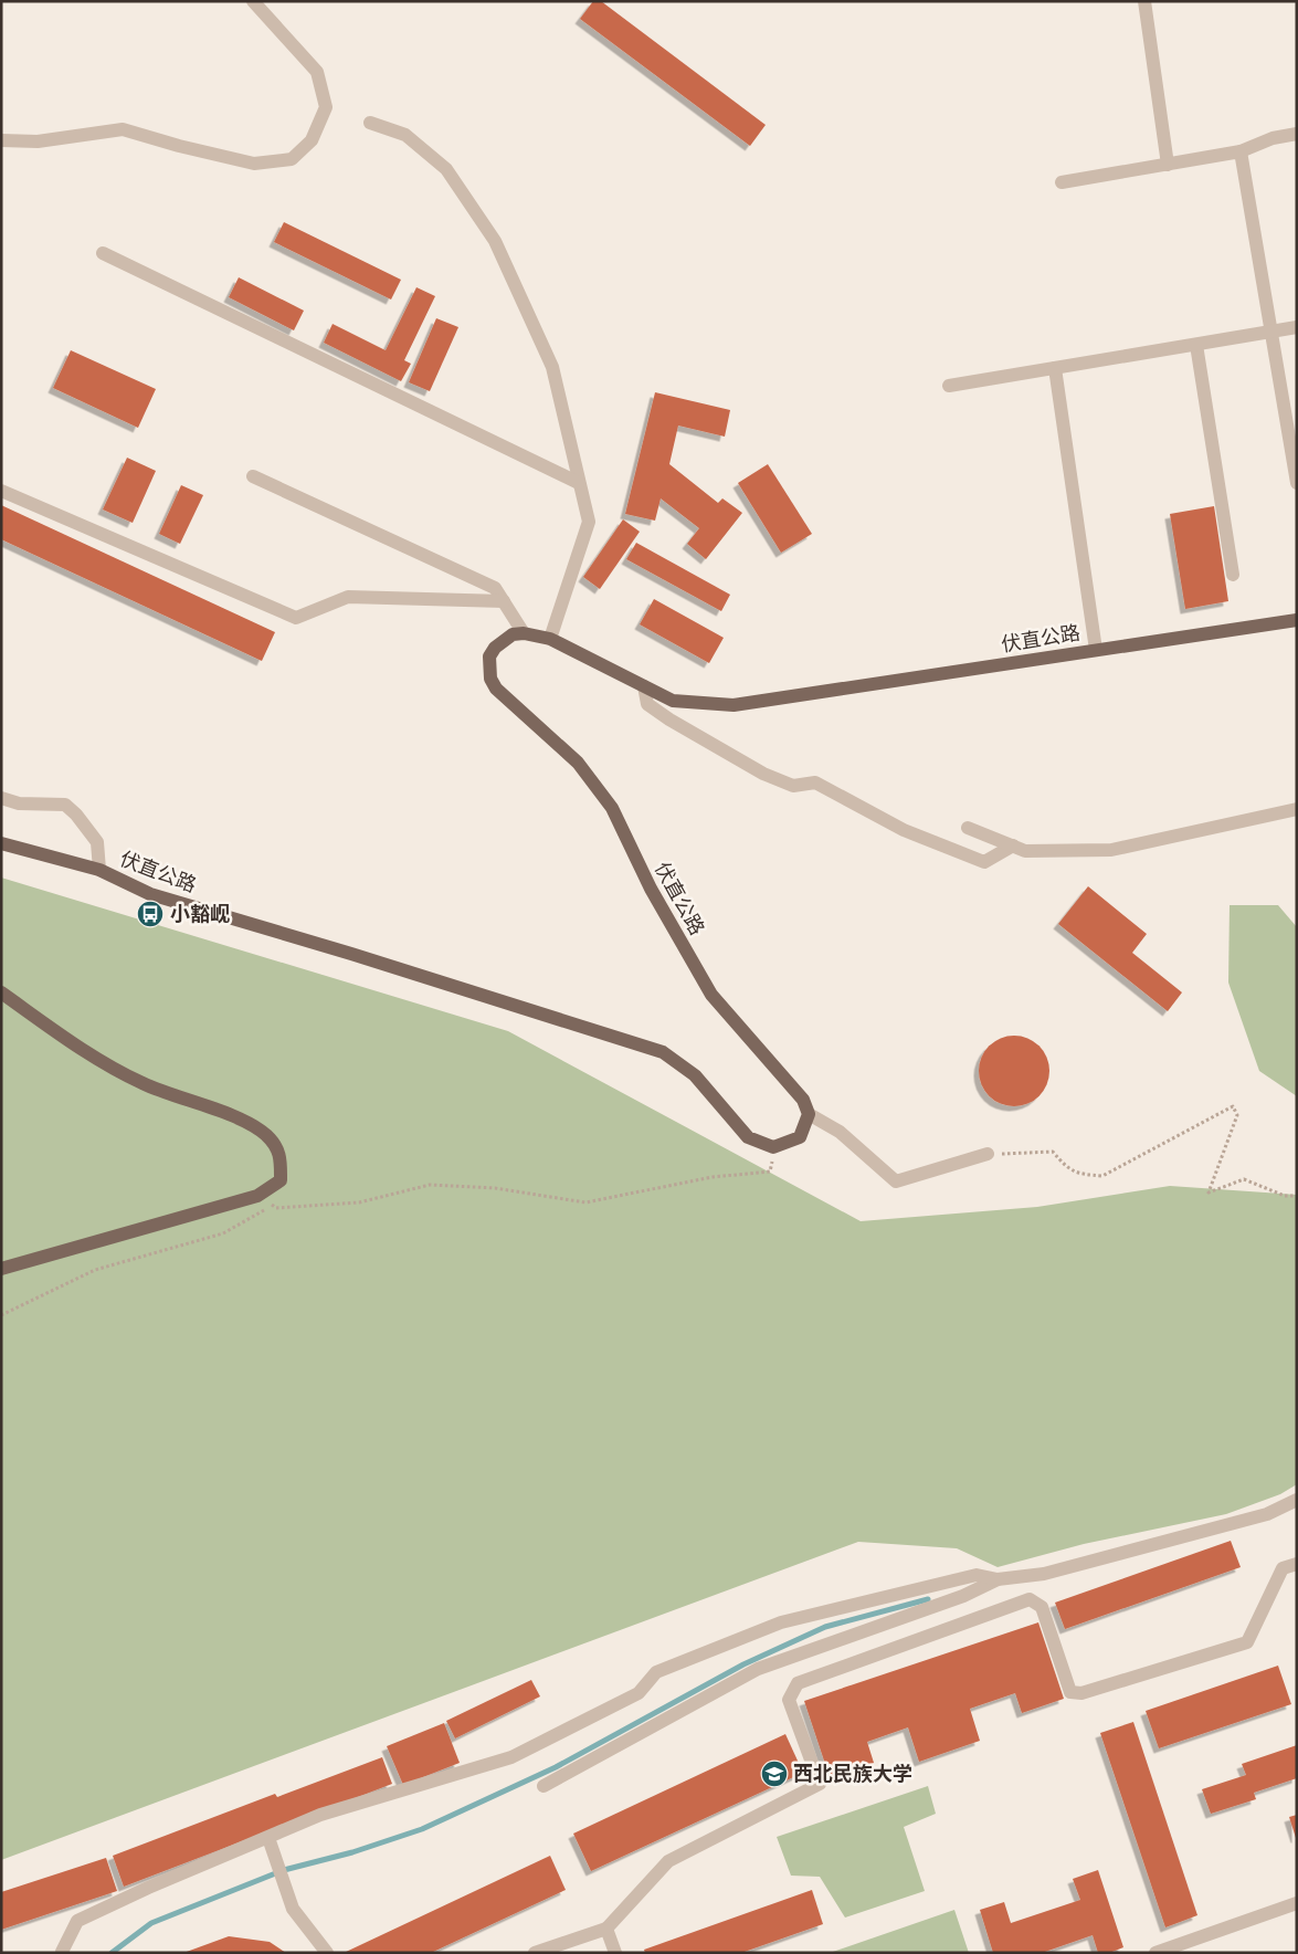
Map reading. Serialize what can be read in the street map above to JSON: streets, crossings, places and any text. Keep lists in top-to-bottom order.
{
  "streets": {
    "main road": ["伏直公路"]
  },
  "places": {
    "bus stop": ["小豁岘"],
    "school or university": ["西北民族大学"]
  }
}
